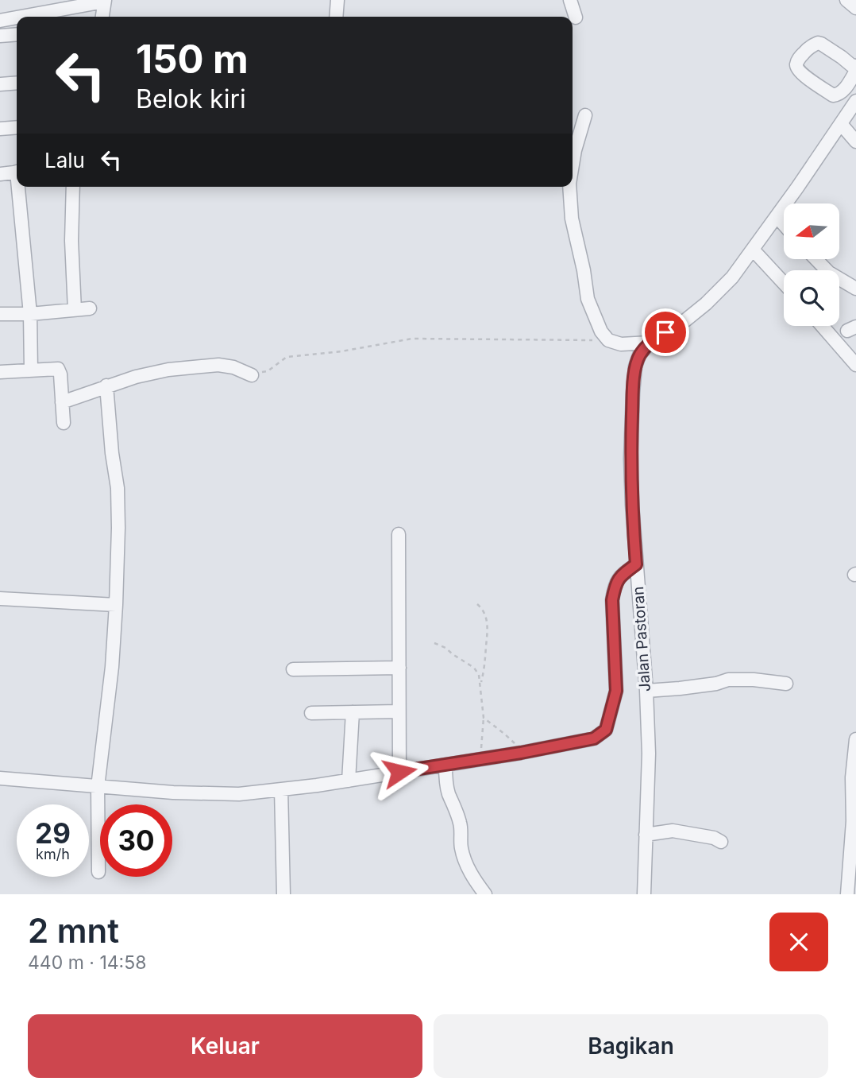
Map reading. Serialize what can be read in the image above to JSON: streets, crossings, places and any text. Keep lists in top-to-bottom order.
{
  "streets": {
    "street": ["Jalan Pastoran"]
  },
  "north": "left",
  "page": {
    "turn": ["150 m", "Belok kiri"],
    "then": "Lalu",
    "speed": "29 km/h",
    "limit": "30",
    "heading": ["2 mnt", "440 m · 14:58"],
    "buttons": ["Keluar", "Bagikan"]
  }
}
